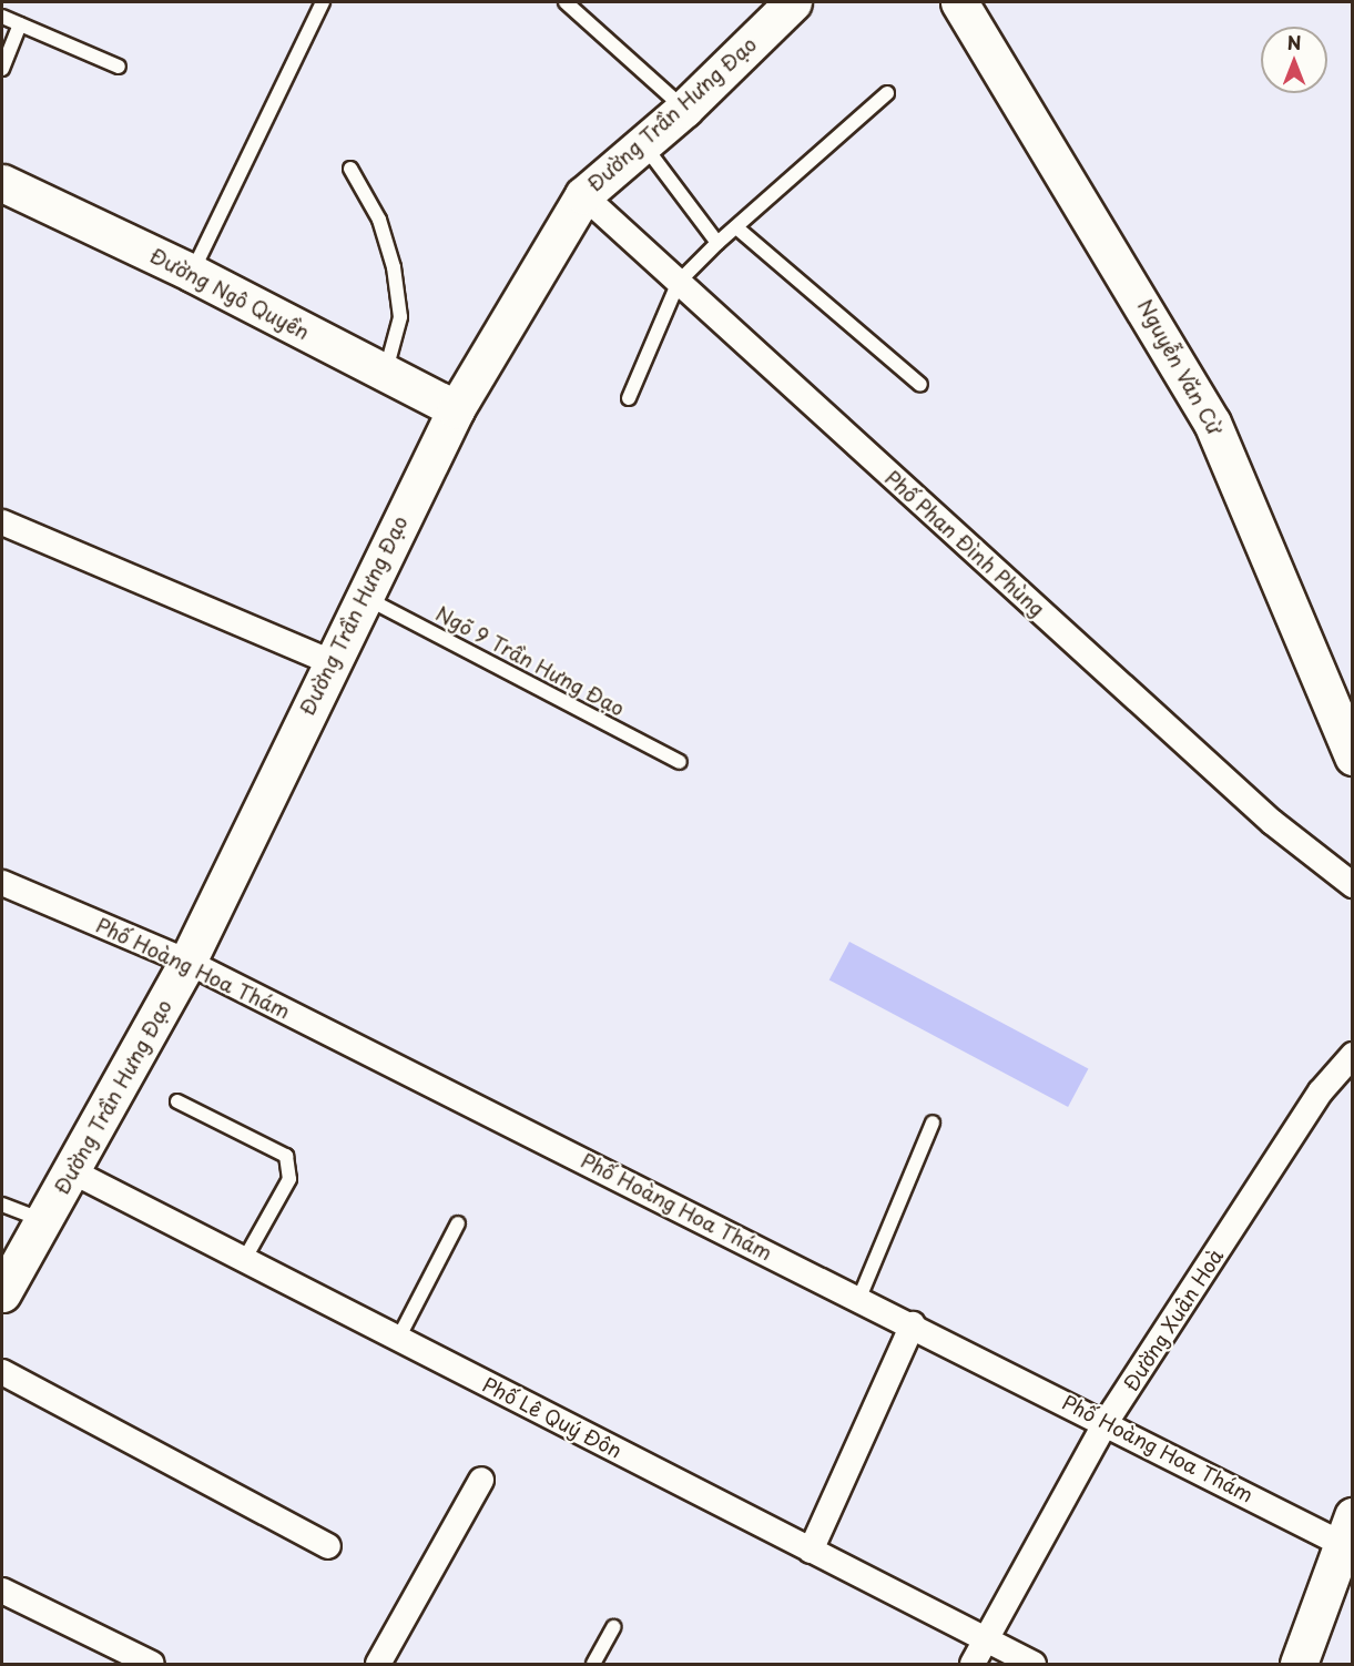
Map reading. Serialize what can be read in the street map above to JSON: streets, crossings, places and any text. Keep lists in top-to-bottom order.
{
  "streets": {
    "street": [
      "Đường Trần Hưng Đạo",
      "Đường Ngô Quyền",
      "Nguyễn Văn Cừ",
      "Phố Phan Đình Phùng",
      "Phố Hoàng Hoa Thám",
      "Đường Xuân Hoà",
      "Phố Lê Quý Đôn"
    ],
    "lane": ["Ngõ 9 Trần Hưng Đạo"]
  },
  "crossings": [
    ["Đường Trần Hưng Đạo", "Đường Ngô Quyền"],
    ["Đường Trần Hưng Đạo", "Phố Phan Đình Phùng"],
    ["Đường Trần Hưng Đạo", "Ngõ 9 Trần Hưng Đạo"],
    ["Đường Trần Hưng Đạo", "Phố Hoàng Hoa Thám"],
    ["Đường Trần Hưng Đạo", "Phố Lê Quý Đôn"],
    ["Phố Hoàng Hoa Thám", "Đường Xuân Hoà"],
    ["Đường Xuân Hoà", "Phố Lê Quý Đôn"]
  ],
  "north": "top"
}
